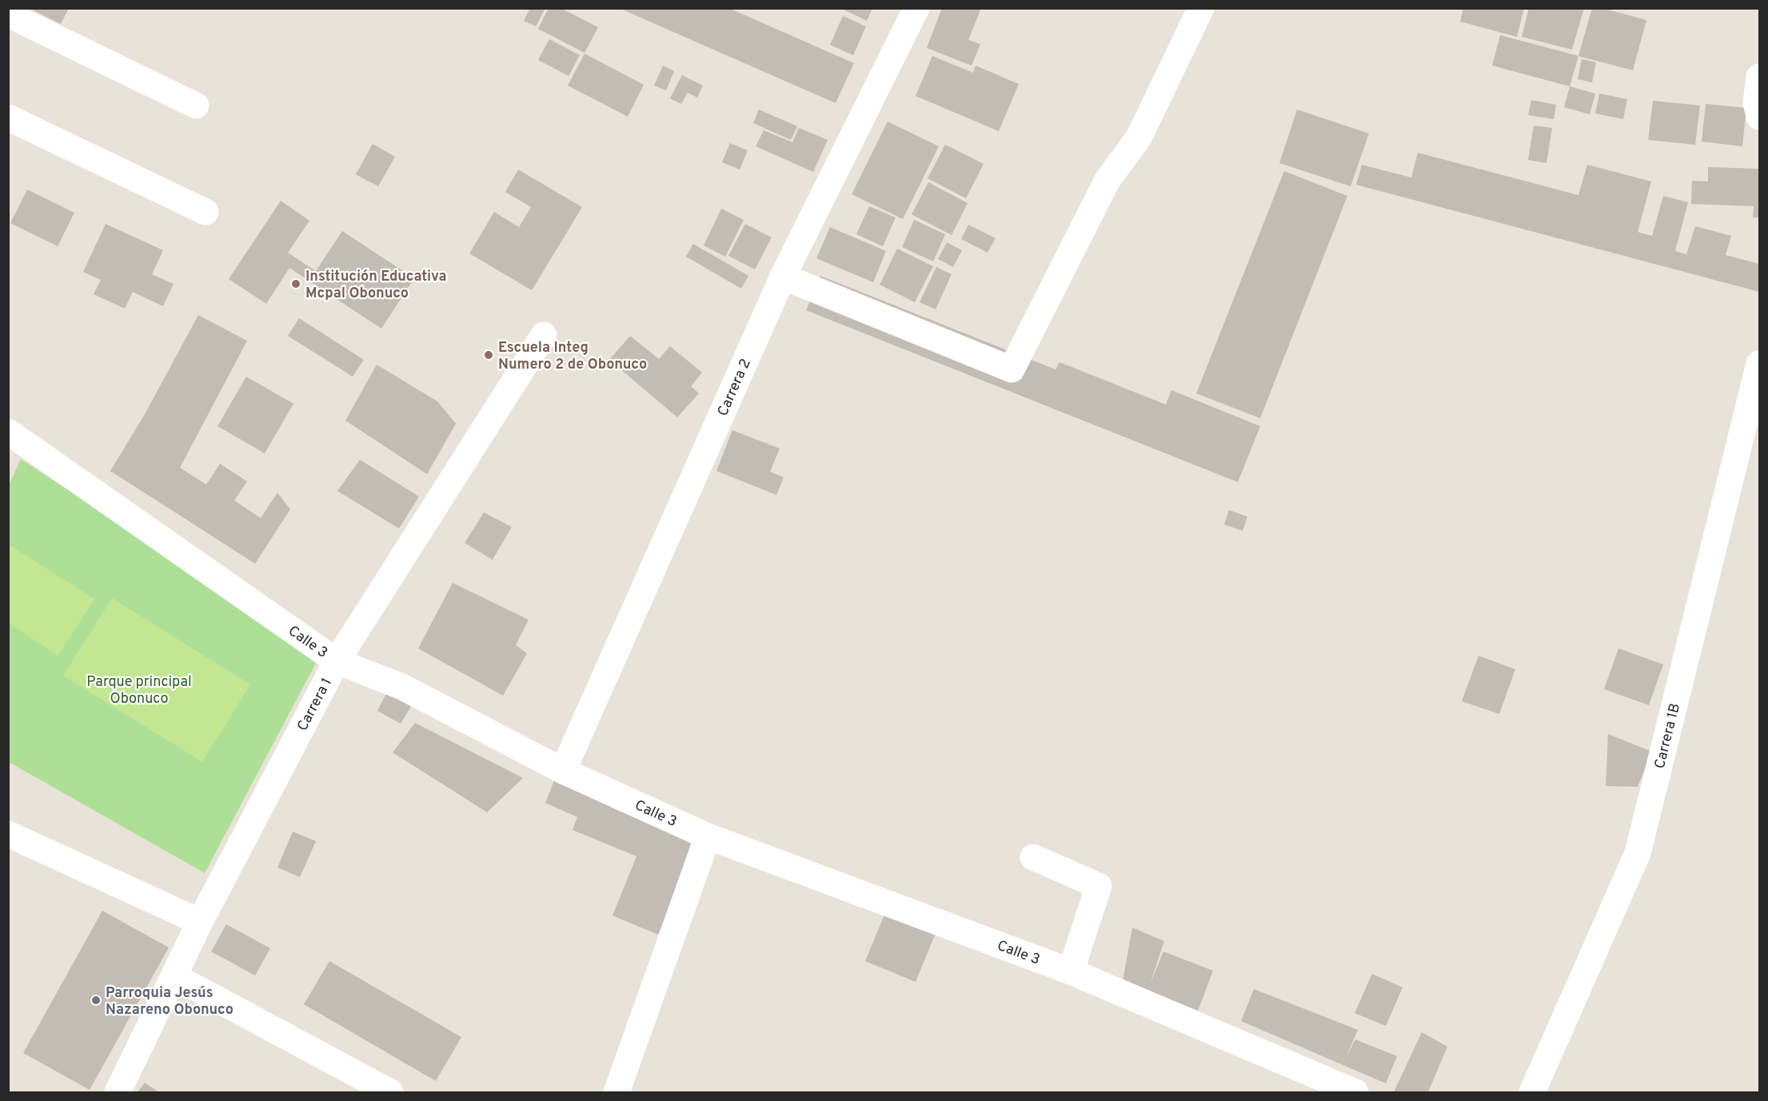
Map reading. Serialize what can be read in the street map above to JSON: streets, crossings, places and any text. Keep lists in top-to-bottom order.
{
  "streets": {
    "street": [
      "Carrera 2",
      "Calle 3",
      "Carrera 1",
      "Carrera 1B"
    ]
  },
  "crossings": [
    ["Carrera 2", "Calle 3"],
    ["Calle 3", "Carrera 1"]
  ],
  "parks": ["Parque principal Obonuco"],
  "places": ["Institución Educativa Mcpal Obonuco", "Escuela Integ Numero 2 de Obonuco", "Parroquia Jesús Nazareno Obonuco"]
}
